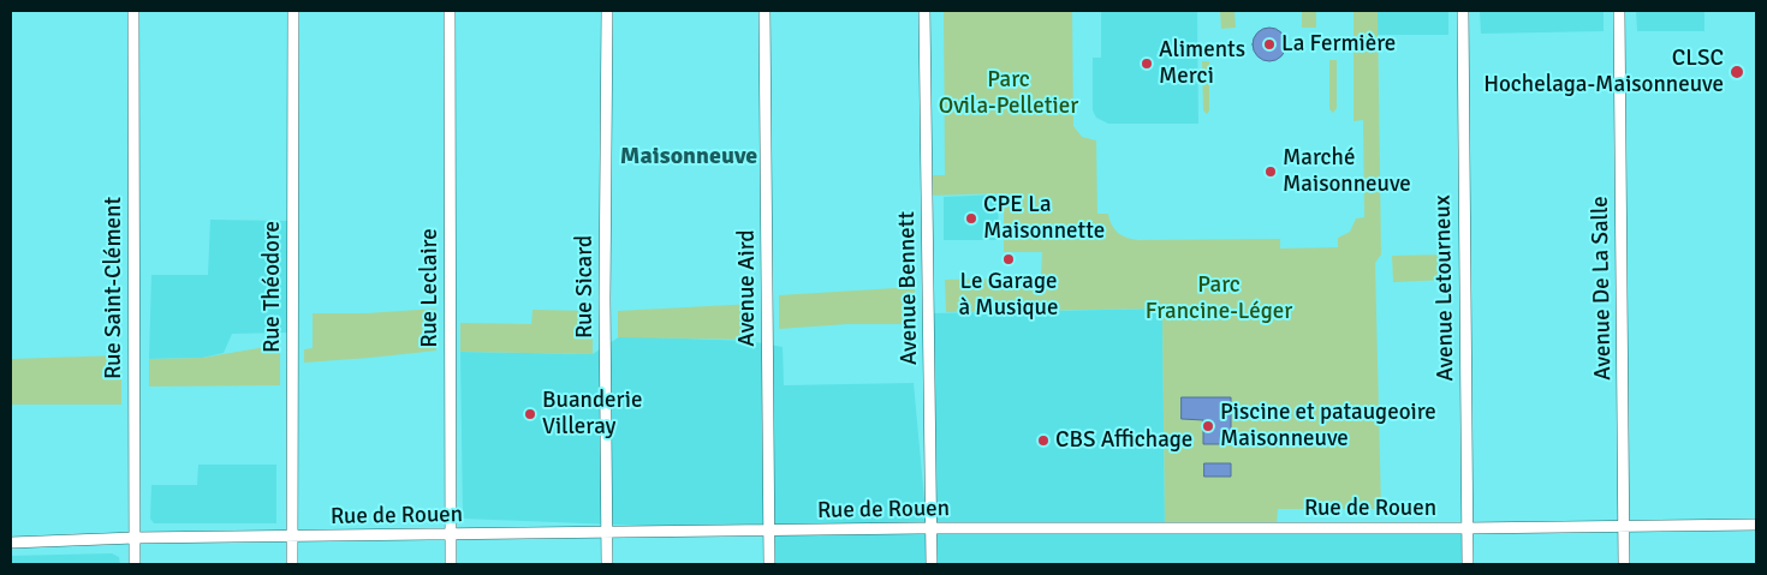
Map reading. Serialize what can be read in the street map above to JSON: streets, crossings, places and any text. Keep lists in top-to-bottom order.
{
  "streets": {
    "street": [
      "Rue Théodore",
      "Rue Sicard",
      "Rue Saint-Clément",
      "Rue Leclaire",
      "Avenue Aird",
      "Avenue Bennett",
      "Avenue Letourneux",
      "Avenue De La Salle",
      "Rue de Rouen"
    ]
  },
  "crossings": [
    ["Rue Théodore", "Rue de Rouen"],
    ["Rue Sicard", "Rue de Rouen"],
    ["Rue Saint-Clément", "Rue de Rouen"],
    ["Rue Leclaire", "Rue de Rouen"],
    ["Avenue Aird", "Rue de Rouen"],
    ["Avenue Bennett", "Rue de Rouen"],
    ["Avenue Letourneux", "Rue de Rouen"],
    ["Avenue De La Salle", "Rue de Rouen"]
  ],
  "districts": ["Maisonneuve"],
  "parks": ["Parc Ovila-Pelletier", "Parc Francine-Léger"],
  "places": [
    "La Fermière",
    "Aliments Merci",
    "CLSC Hochelaga-Maisonneuve",
    "Marché Maisonneuve",
    "CPE La Maisonnette",
    "Le Garage à Musique",
    "Buanderie Villeray",
    "Piscine et pataugeoire Maisonneuve",
    "CBS Affichage"
  ]
}
